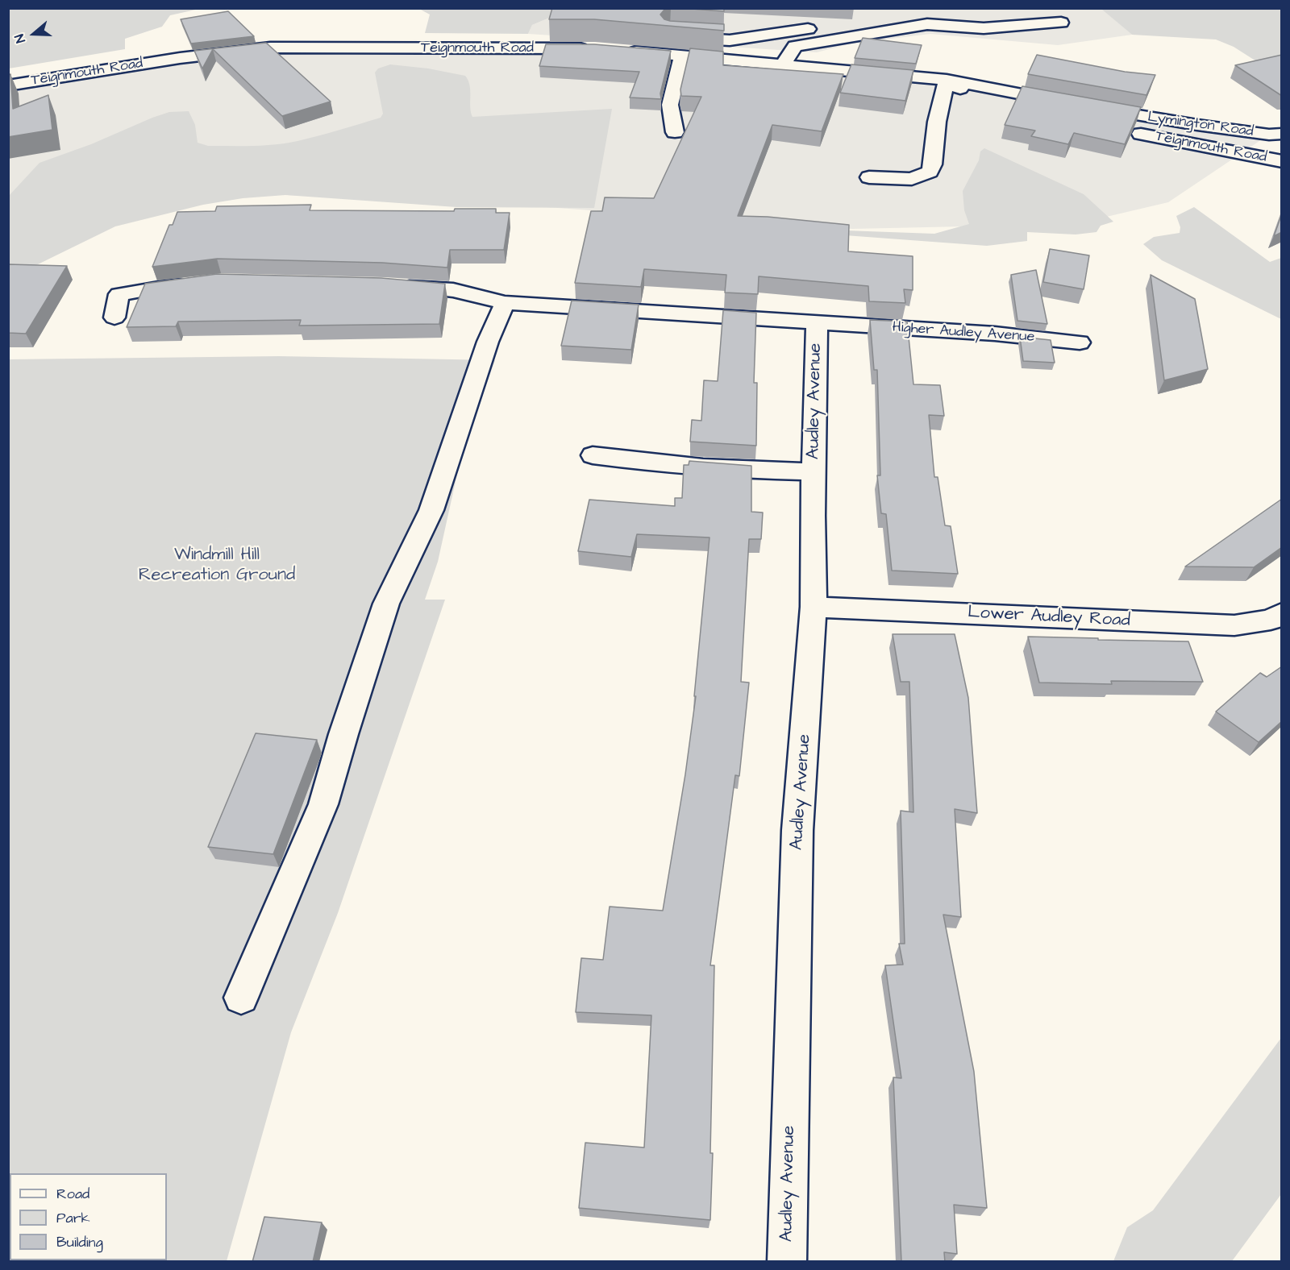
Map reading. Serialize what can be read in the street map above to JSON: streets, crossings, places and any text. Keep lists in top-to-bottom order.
{
  "streets": {
    "street": [
      "Teignmouth Road",
      "Lymington Road",
      "Higher Audley Avenue",
      "Audley Avenue",
      "Lower Audley Road"
    ]
  },
  "crossings": [
    ["Higher Audley Avenue", "Audley Avenue"],
    ["Audley Avenue", "Lower Audley Road"]
  ],
  "parks": ["Windmill Hill Recreation Ground"],
  "legend": ["Road", "Park", "Building"],
  "north": "left"
}
